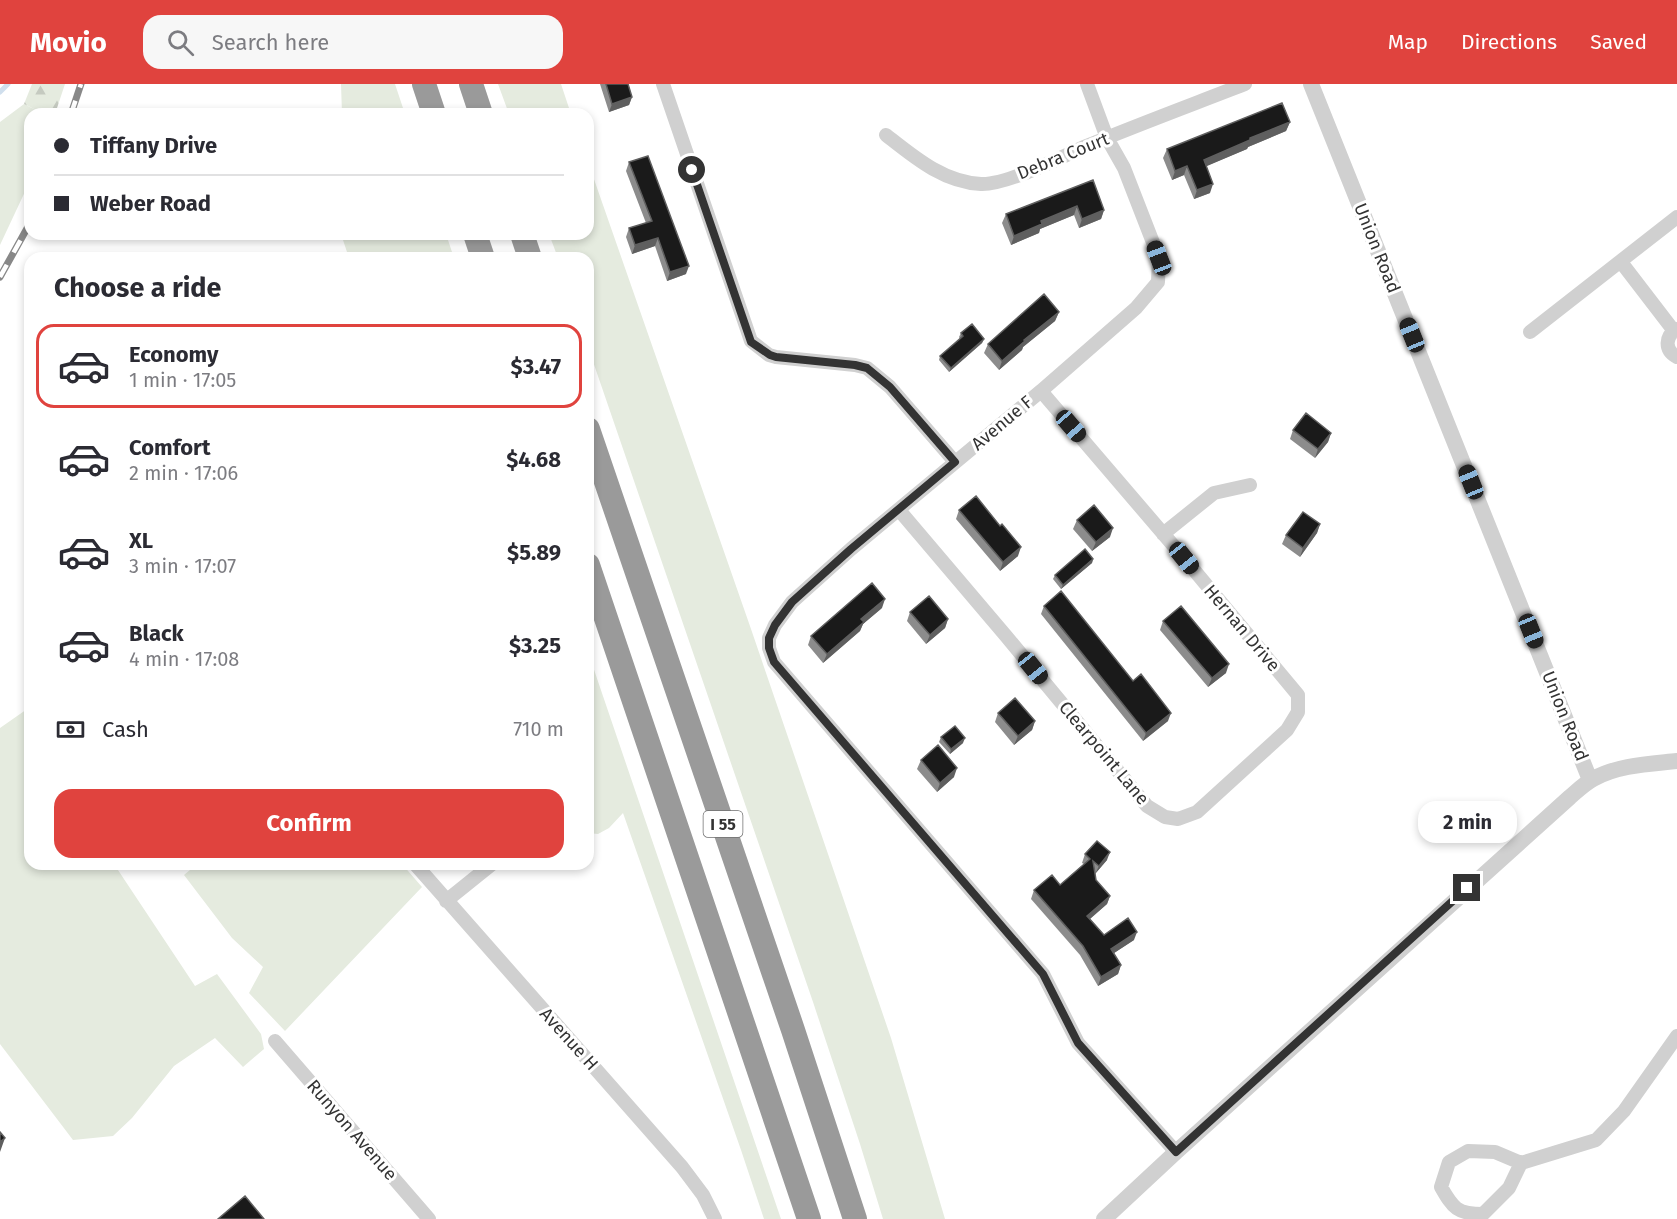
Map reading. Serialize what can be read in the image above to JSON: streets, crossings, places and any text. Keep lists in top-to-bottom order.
{
  "streets": {
    "highway": ["I 55"],
    "street": [
      "Debra Court",
      "Union Road",
      "Avenue F",
      "Hernan Drive",
      "Clearpoint Lane",
      "Avenue H",
      "Runyon Avenue"
    ]
  },
  "crossings": [
    ["Debra Court", "Avenue F"],
    ["Avenue F", "Hernan Drive"],
    ["Avenue F", "Clearpoint Lane"],
    ["Hernan Drive", "Clearpoint Lane"]
  ],
  "page": {
    "header": "Movio",
    "search": "Search here",
    "nav": ["Map", "Directions", "Saved"],
    "banner": ["Tiffany Drive", "Weber Road"],
    "heading": "Choose a ride",
    "list": [
      {
        "name": "Economy",
        "note": "1 min · 17:05",
        "value": "$3.47"
      },
      {
        "name": "Comfort",
        "note": "2 min · 17:06",
        "value": "$4.68"
      },
      {
        "name": "XL",
        "note": "3 min · 17:07",
        "value": "$5.89"
      },
      {
        "name": "Black",
        "note": "4 min · 17:08",
        "value": "$3.25"
      }
    ],
    "pay": ["Cash", "710 m"],
    "buttons": "Confirm",
    "bubble": "2 min"
  }
}
